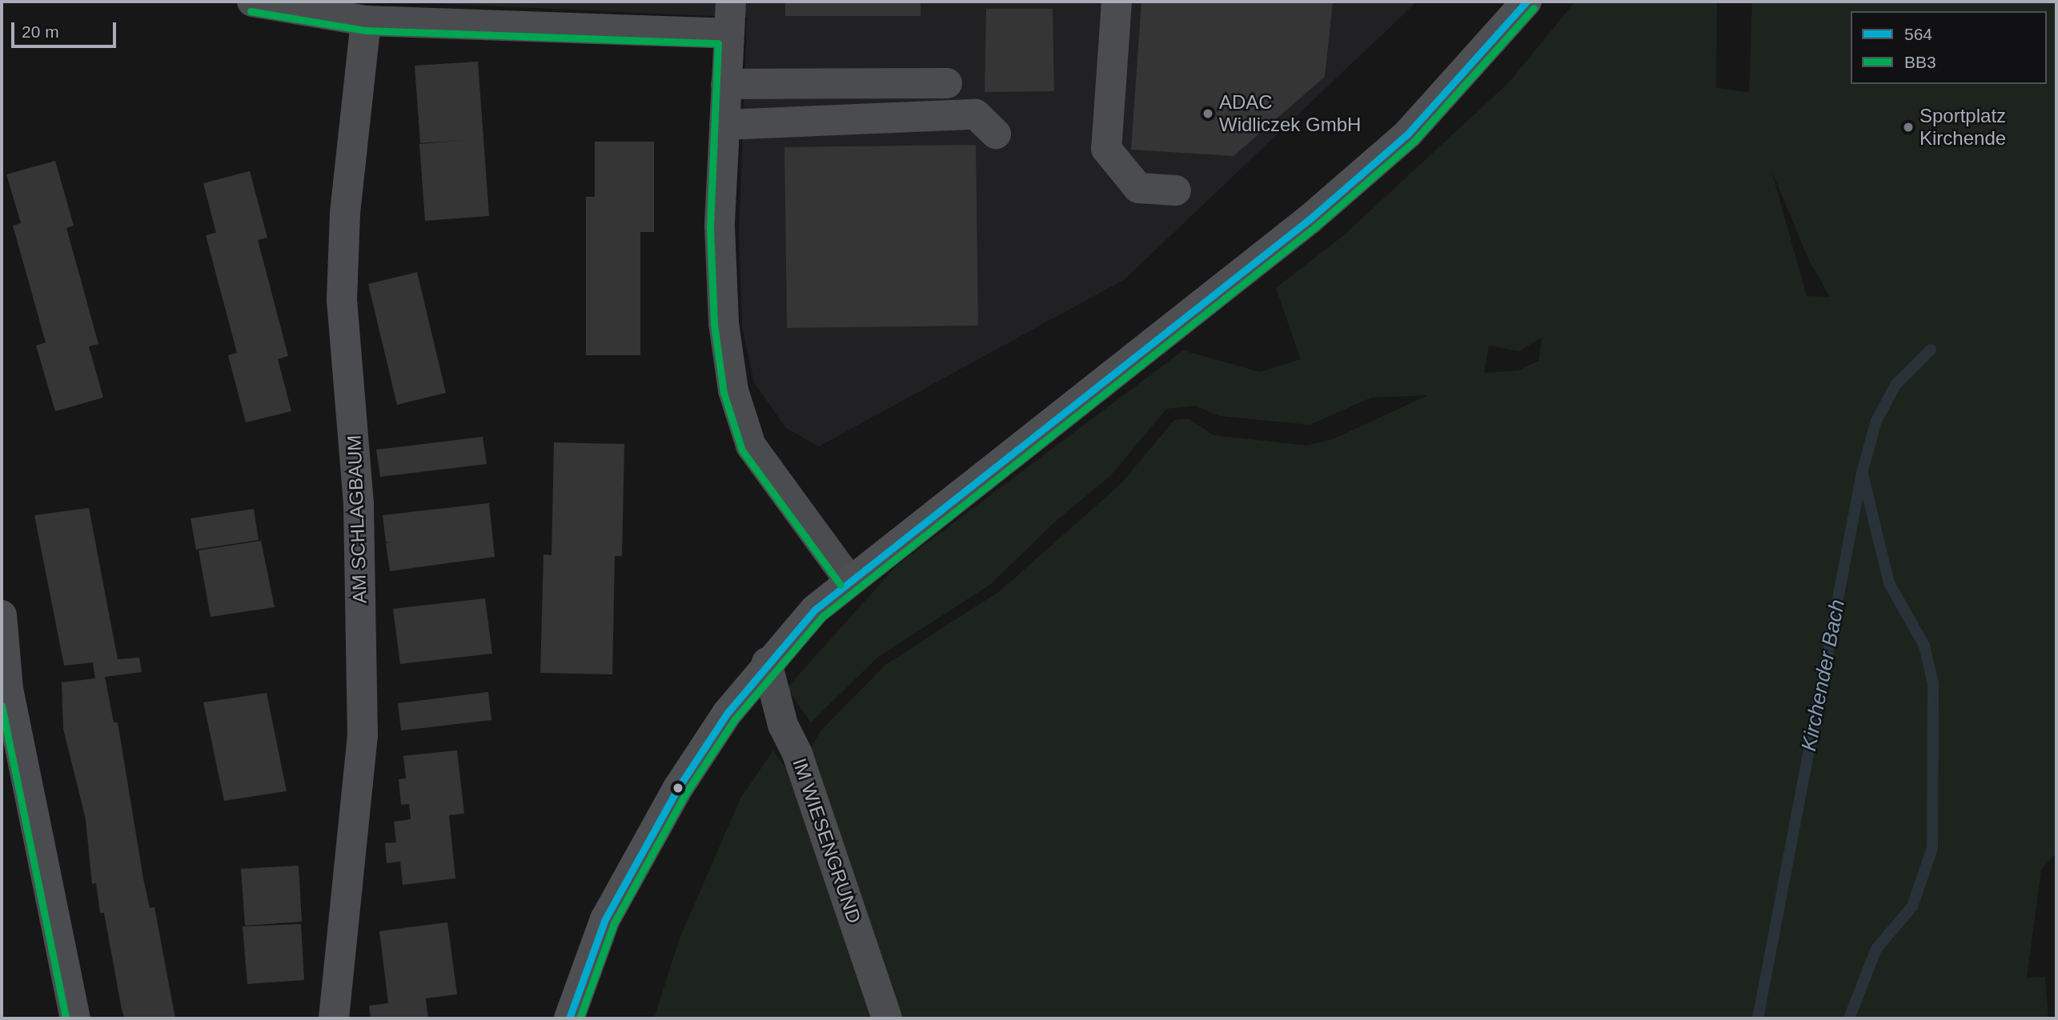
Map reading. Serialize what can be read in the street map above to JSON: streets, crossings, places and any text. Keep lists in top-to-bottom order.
{
  "streets": {
    "street": ["AM SCHLAGBAUM", "IM WIESENGRUND"]
  },
  "water": ["Kirchender Bach"],
  "places": ["ADAC Widliczek GmbH", "Sportplatz Kirchende"],
  "lines": ["transit line 564", "transit line BB3"],
  "legend": ["564", "BB3"],
  "scale_bar": "20 m"
}
